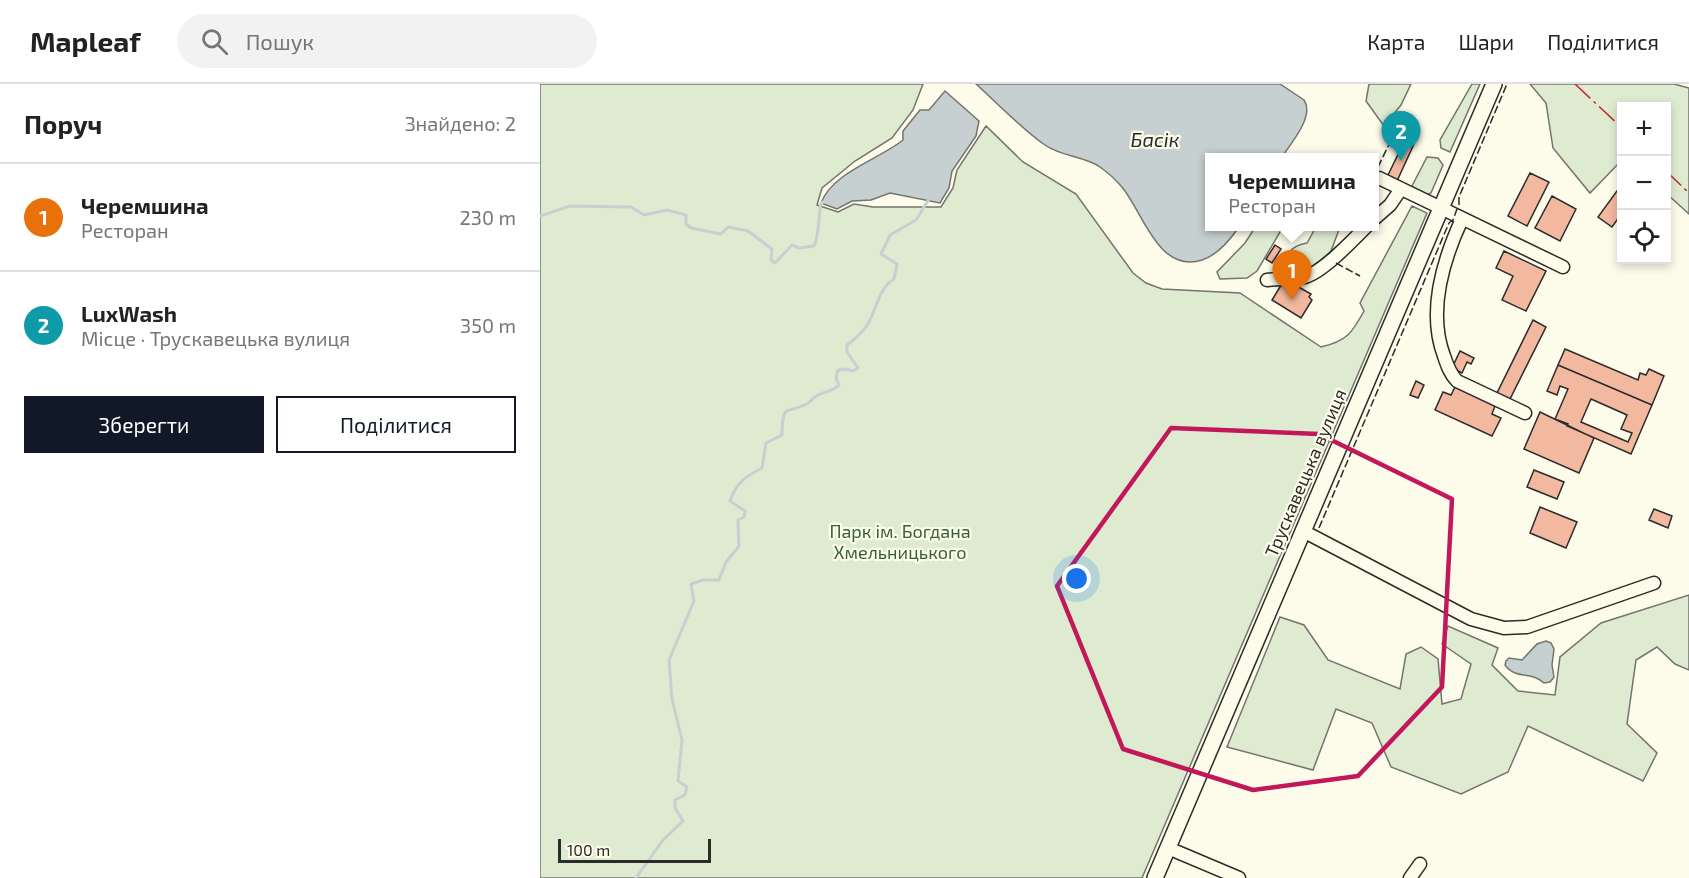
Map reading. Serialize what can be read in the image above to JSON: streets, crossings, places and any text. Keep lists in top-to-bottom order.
{
  "streets": {
    "main road": ["Трускавецька вулиця"]
  },
  "water": ["Басік"],
  "parks": ["Парк ім. Богдана Хмельницького"],
  "scale_bar": "100 m",
  "page": {
    "header": "Mapleaf",
    "search": "Пошук",
    "nav": ["Карта", "Шари", "Поділитися"],
    "heading": ["Поруч", "Знайдено: 2"],
    "map_buttons": ["+", "−"],
    "pins": ["2", "1"],
    "popup": ["Черемшина", "Ресторан"],
    "list": [
      {
        "mark": "1",
        "name": "Черемшина",
        "note": "Ресторан",
        "value": "230 m"
      },
      {
        "mark": "2",
        "name": "LuxWash",
        "note": "Місце · Трускавецька вулиця",
        "value": "350 m"
      }
    ],
    "buttons": ["Зберегти", "Поділитися"],
    "scale": "100 m"
  }
}
